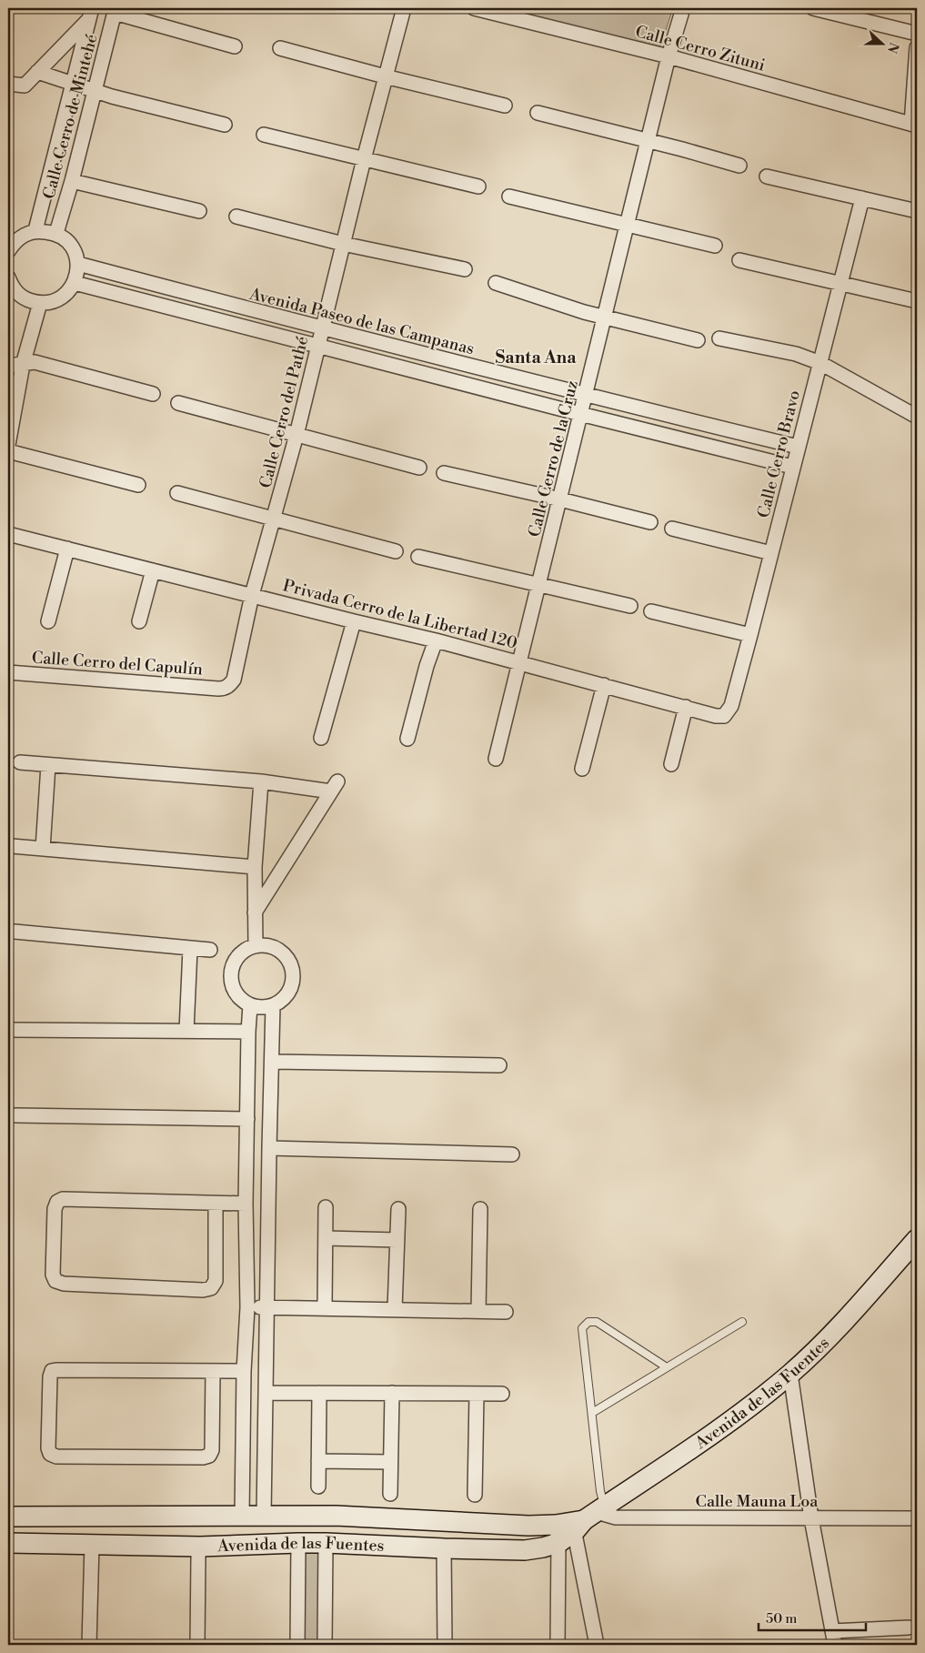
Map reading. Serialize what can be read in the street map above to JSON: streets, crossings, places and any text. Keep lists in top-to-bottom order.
{
  "streets": {
    "main road": ["Avenida de las Fuentes"],
    "street": [
      "Calle Cerro Zituni",
      "Calle Cerro de Mintehé",
      "Avenida Paseo de las Campanas",
      "Calle Cerro del Pathé",
      "Calle Cerro Bravo",
      "Calle Cerro de la Cruz",
      "Privada Cerro de la Libertad 120",
      "Calle Cerro del Capulín",
      "Calle Mauna Loa"
    ]
  },
  "crossings": [
    ["Calle Cerro Zituni", "Calle Cerro de la Cruz"],
    ["Avenida Paseo de las Campanas", "Calle Cerro del Pathé"],
    ["Avenida Paseo de las Campanas", "Calle Cerro Bravo"],
    ["Avenida Paseo de las Campanas", "Calle Cerro de la Cruz"],
    ["Calle Cerro del Pathé", "Privada Cerro de la Libertad 120"],
    ["Calle Cerro del Pathé", "Calle Cerro del Capulín"],
    ["Calle Cerro Bravo", "Privada Cerro de la Libertad 120"],
    ["Calle Cerro de la Cruz", "Privada Cerro de la Libertad 120"],
    ["Avenida de las Fuentes", "Calle Mauna Loa"]
  ],
  "districts": ["Santa Ana"],
  "scale_bar": "50 m",
  "north": "right"
}
